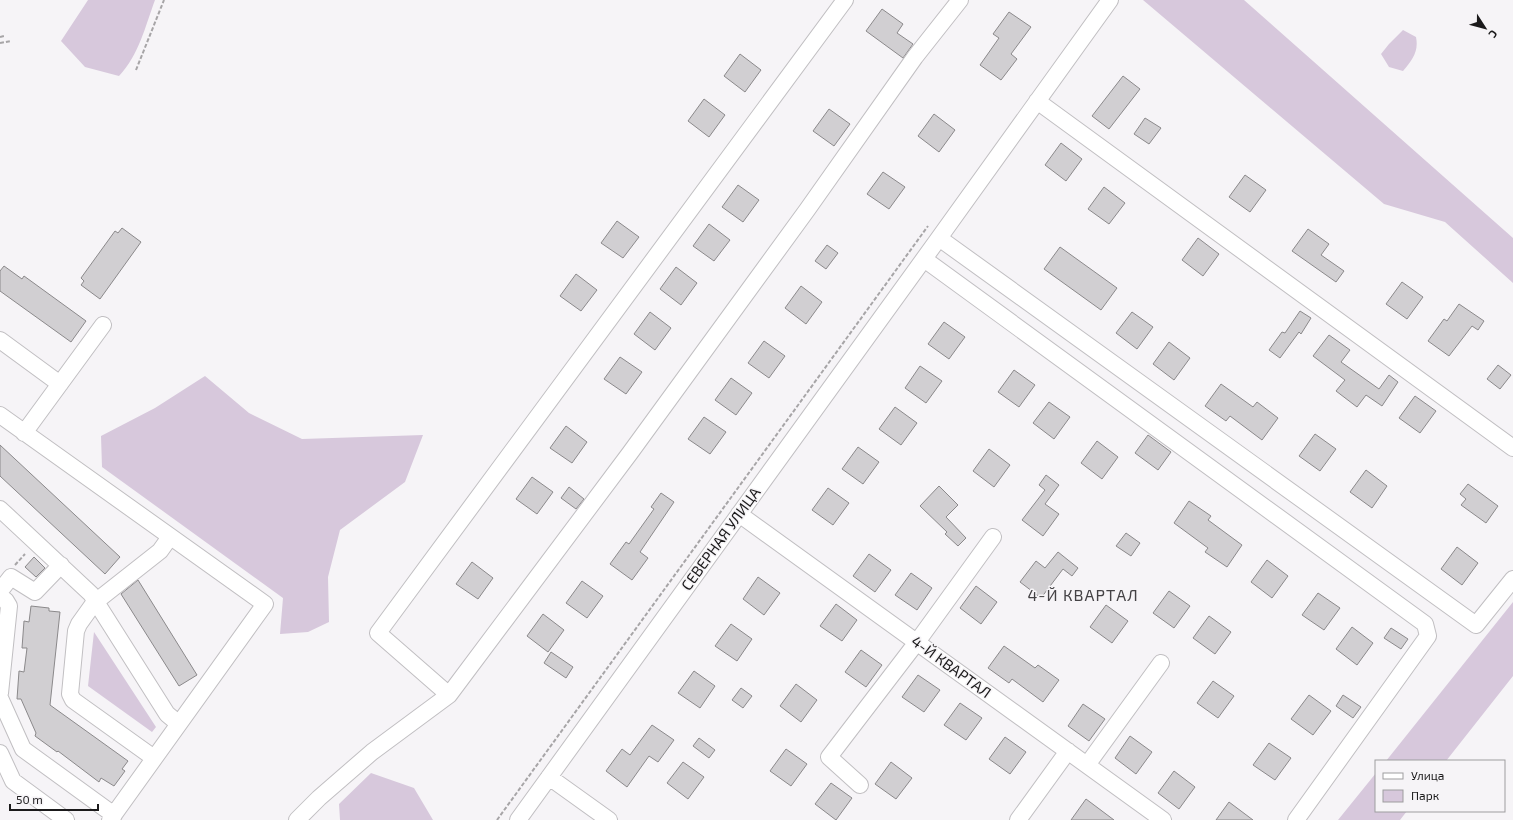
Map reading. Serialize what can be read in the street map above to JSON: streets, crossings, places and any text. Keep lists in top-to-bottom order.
{
  "streets": {
    "street": ["СЕВЕРНАЯ УЛИЦА", "4-Й КВАРТАЛ"]
  },
  "crossings": [
    ["СЕВЕРНАЯ УЛИЦА", "4-Й КВАРТАЛ"]
  ],
  "districts": ["4-Й КВАРТАЛ"],
  "legend": ["Улица", "Парк"],
  "scale_bar": "50 m",
  "north": "bottom right"
}
